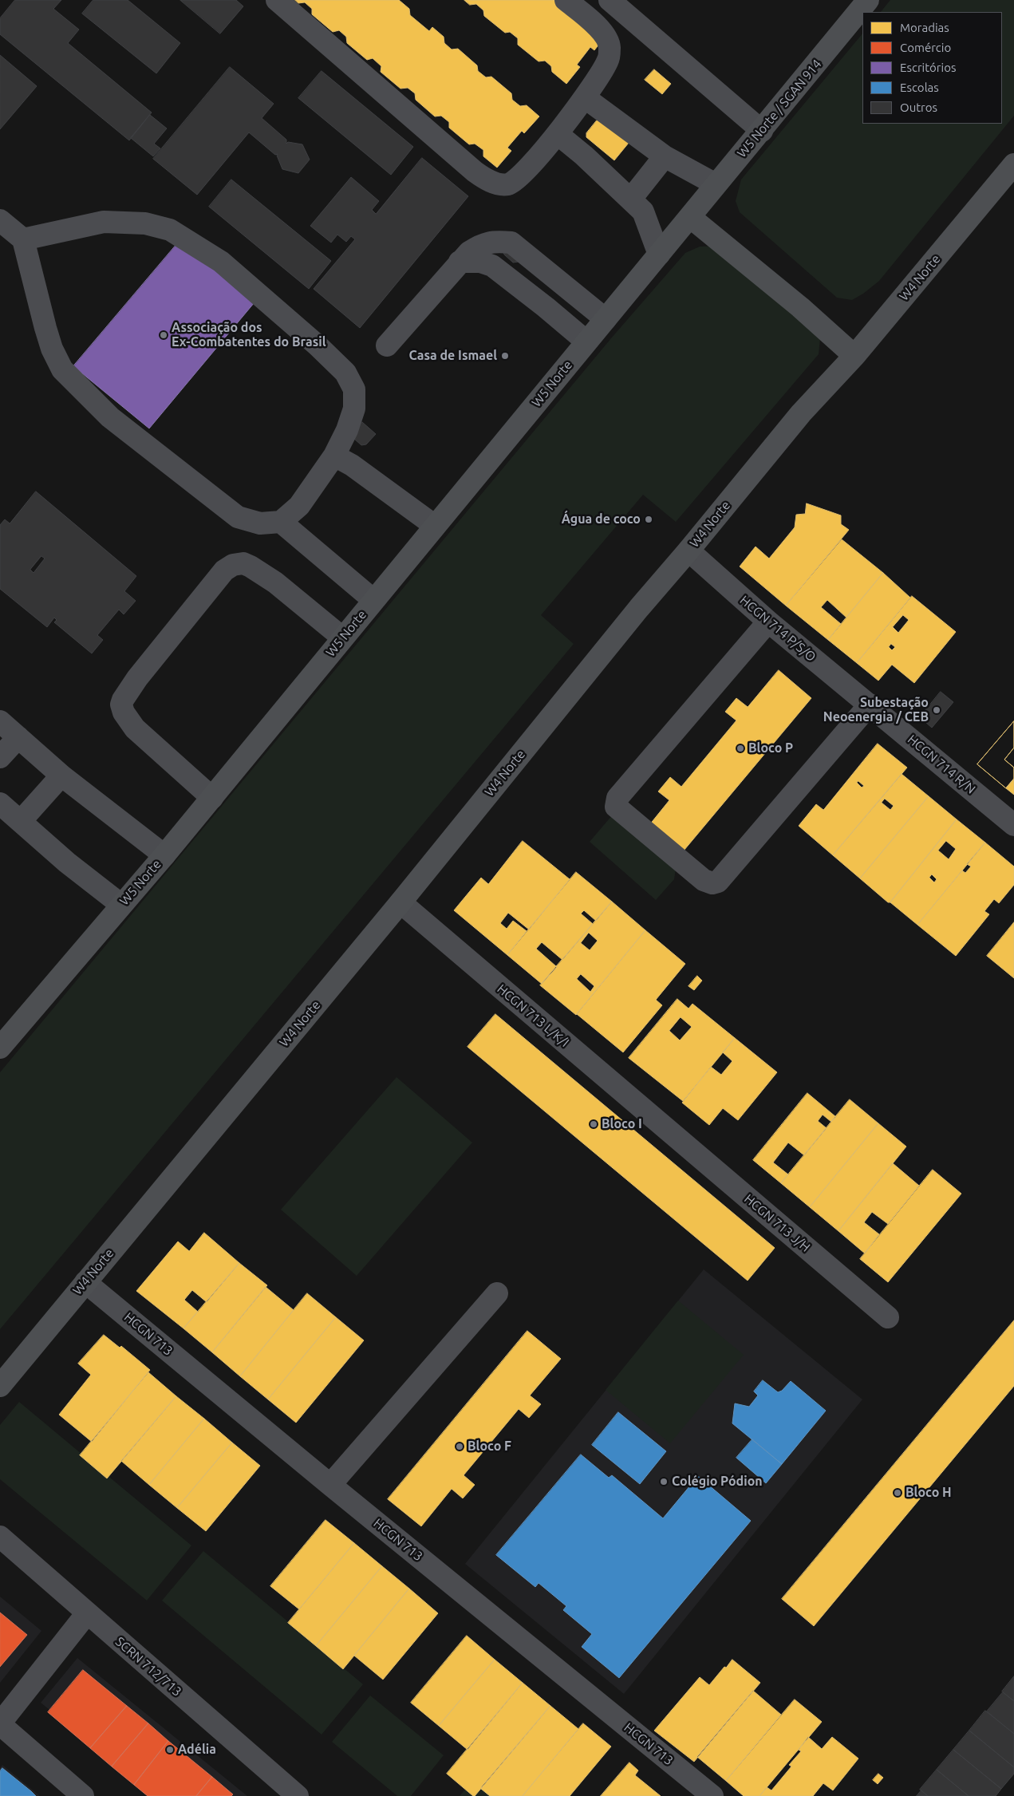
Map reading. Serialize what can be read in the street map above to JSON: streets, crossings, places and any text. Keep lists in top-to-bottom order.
{
  "streets": {
    "main road": ["W5 Norte / SGAN 914", "W4 Norte", "W5 Norte"],
    "street": [
      "HCGN 714 P/S/O",
      "HCGN 714 R/N",
      "HCGN 713 L/K/I",
      "HCGN 713 J/H",
      "HCGN 713",
      "SCRN 712/713"
    ]
  },
  "crossings": [
    ["W5 Norte / SGAN 914", "W5 Norte"],
    ["W4 Norte", "HCGN 714 P/S/O"],
    ["W4 Norte", "HCGN 713 L/K/I"],
    ["W4 Norte", "HCGN 713"],
    ["HCGN 714 P/S/O", "HCGN 714 R/N"],
    ["HCGN 713 L/K/I", "HCGN 713 J/H"]
  ],
  "places": [
    "Associação dos Ex-Combatentes do Brasil",
    "Casa de Ismael",
    "Água de coco",
    "Subestação Neoenergia / CEB",
    "Bloco P",
    "Bloco I",
    "Bloco F",
    "Colégio Pódion",
    "Bloco H",
    "Adélia"
  ],
  "legend": [
    "Moradias",
    "Comércio",
    "Escritórios",
    "Escolas",
    "Outros"
  ]
}
